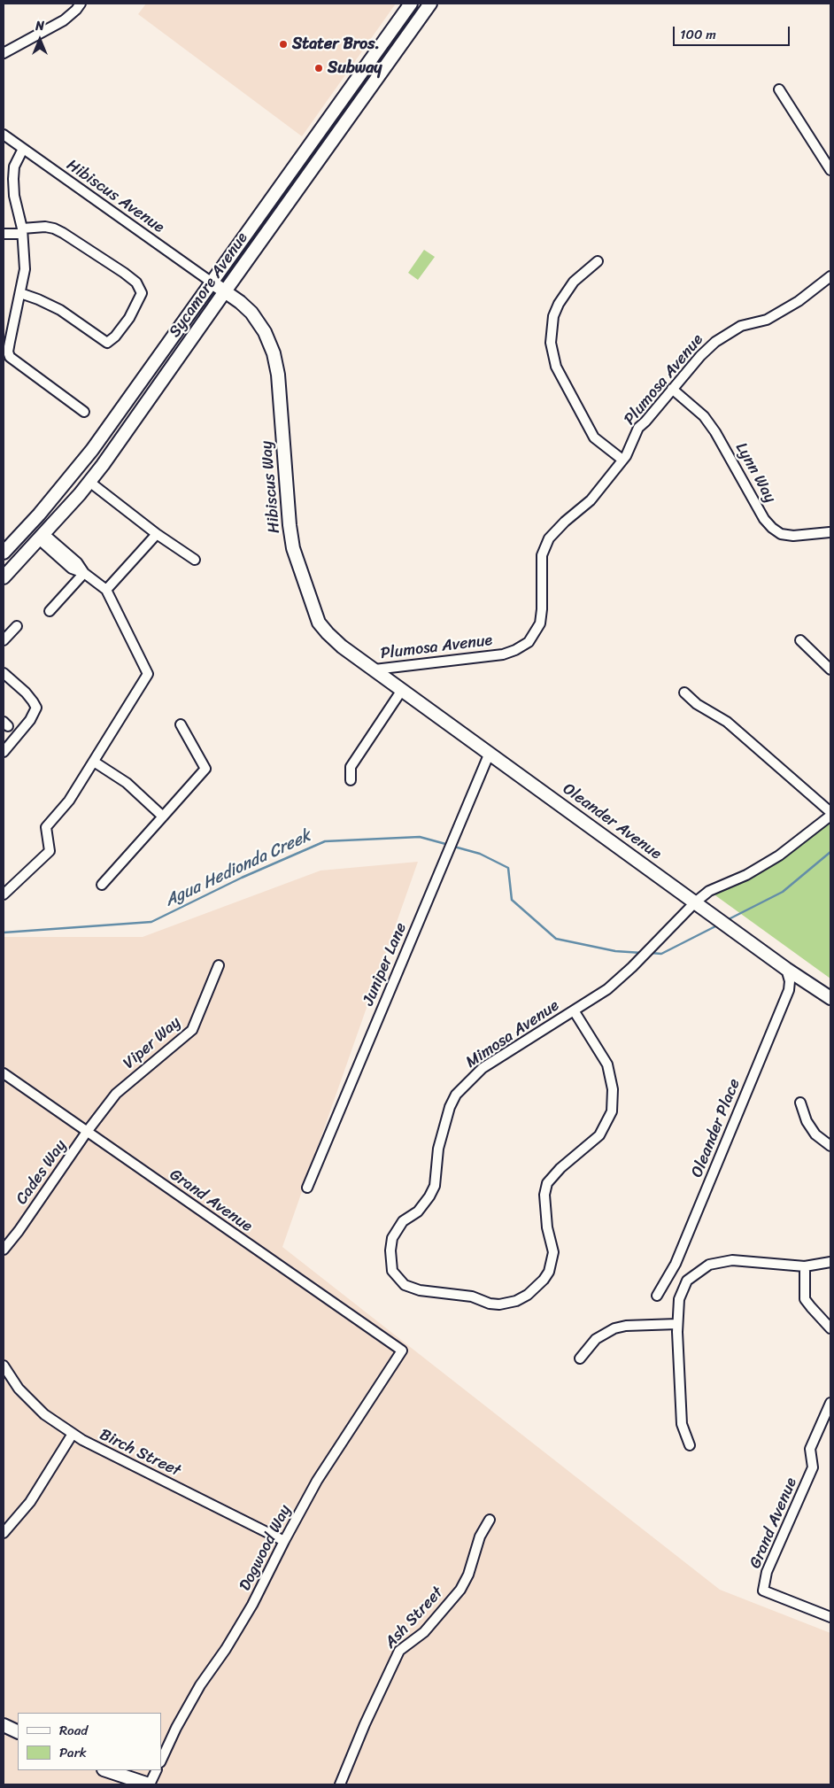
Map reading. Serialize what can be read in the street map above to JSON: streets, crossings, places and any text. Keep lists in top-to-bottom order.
{
  "streets": {
    "main road": ["Sycamore Avenue", "Hibiscus Way", "Oleander Avenue"],
    "street": [
      "Hibiscus Avenue",
      "Plumosa Avenue",
      "Lynn Way",
      "Juniper Lane",
      "Mimosa Avenue",
      "Viper Way",
      "Oleander Place",
      "Cades Way",
      "Grand Avenue",
      "Birch Street",
      "Dogwood Way",
      "Ash Street"
    ]
  },
  "crossings": [
    ["Hibiscus Avenue", "Sycamore Avenue"],
    ["Hibiscus Avenue", "Hibiscus Way"],
    ["Sycamore Avenue", "Hibiscus Way"],
    ["Plumosa Avenue", "Lynn Way"],
    ["Plumosa Avenue", "Hibiscus Way"],
    ["Plumosa Avenue", "Oleander Avenue"],
    ["Hibiscus Way", "Oleander Avenue"],
    ["Oleander Avenue", "Juniper Lane"],
    ["Oleander Avenue", "Mimosa Avenue"],
    ["Oleander Avenue", "Oleander Place"],
    ["Viper Way", "Cades Way"],
    ["Viper Way", "Grand Avenue"],
    ["Cades Way", "Grand Avenue"],
    ["Grand Avenue", "Dogwood Way"],
    ["Birch Street", "Dogwood Way"]
  ],
  "water": ["Agua Hedionda Creek"],
  "places": ["Stater Bros.", "Subway"],
  "legend": ["Road", "Park"],
  "scale_bar": "100 m",
  "north": "top"
}
